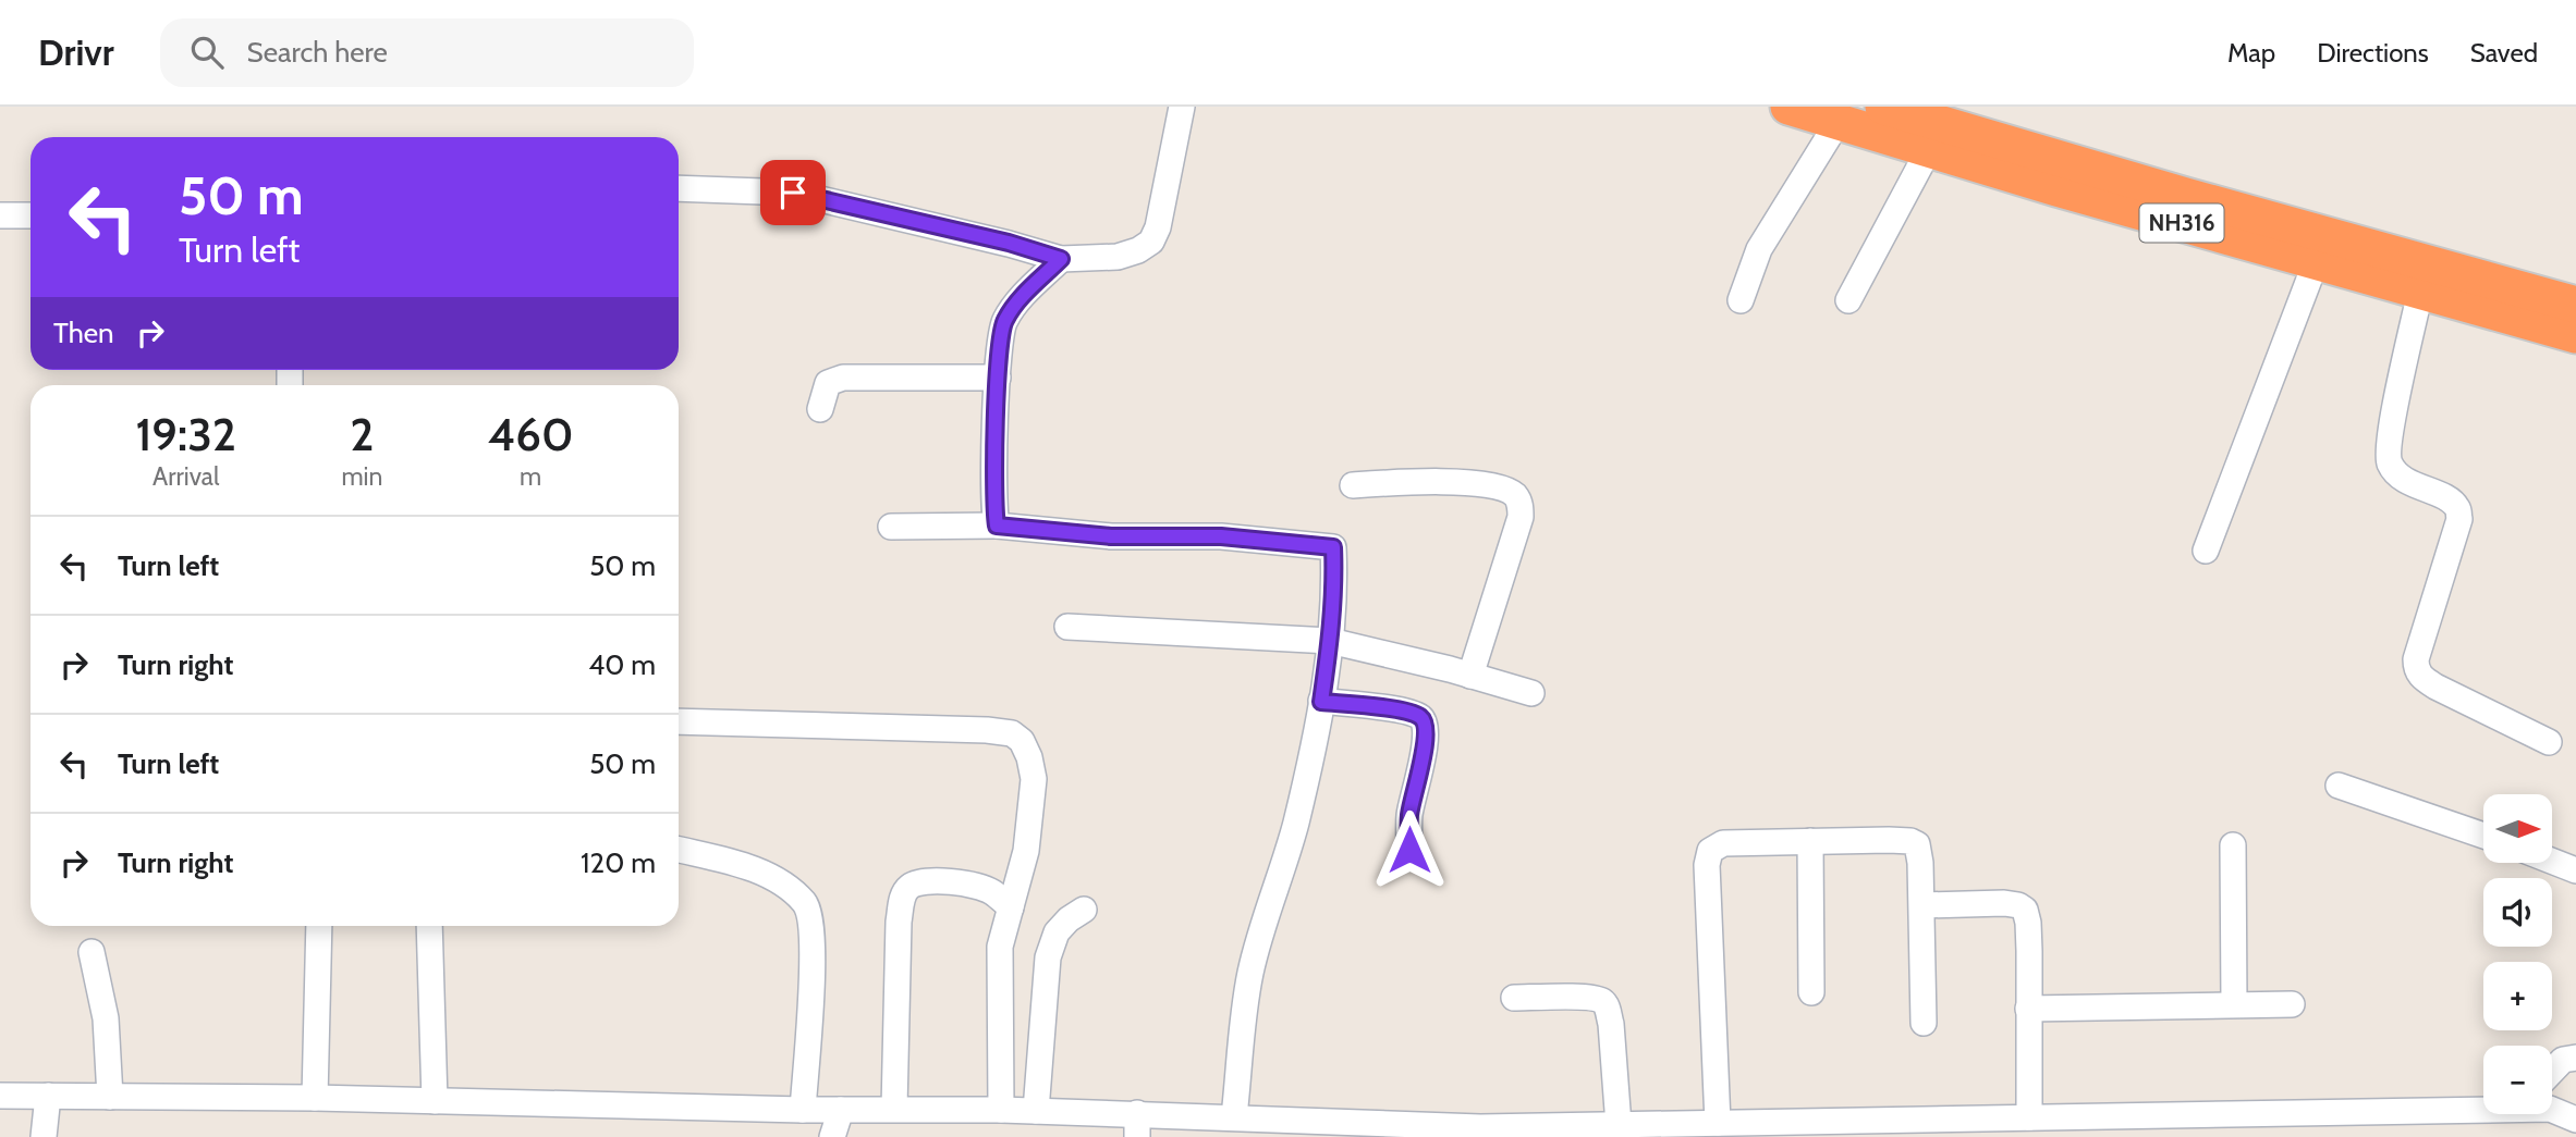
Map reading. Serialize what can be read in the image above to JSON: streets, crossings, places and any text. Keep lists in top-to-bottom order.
{
  "streets": {
    "highway": ["NH316"]
  },
  "north": "right",
  "page": {
    "header": "Drivr",
    "search": "Search here",
    "nav": ["Map", "Directions", "Saved"],
    "turn": ["50 m", "Turn left"],
    "then": "Then",
    "eta": [
      "19:32",
      "Arrival",
      "2",
      "min",
      "460",
      "m"
    ],
    "list": [
      {
        "name": "Turn left",
        "value": "50 m"
      },
      {
        "name": "Turn right",
        "value": "40 m"
      },
      {
        "name": "Turn left",
        "value": "50 m"
      },
      {
        "name": "Turn right",
        "value": "120 m"
      }
    ],
    "map_buttons": ["+", "−"]
  }
}
